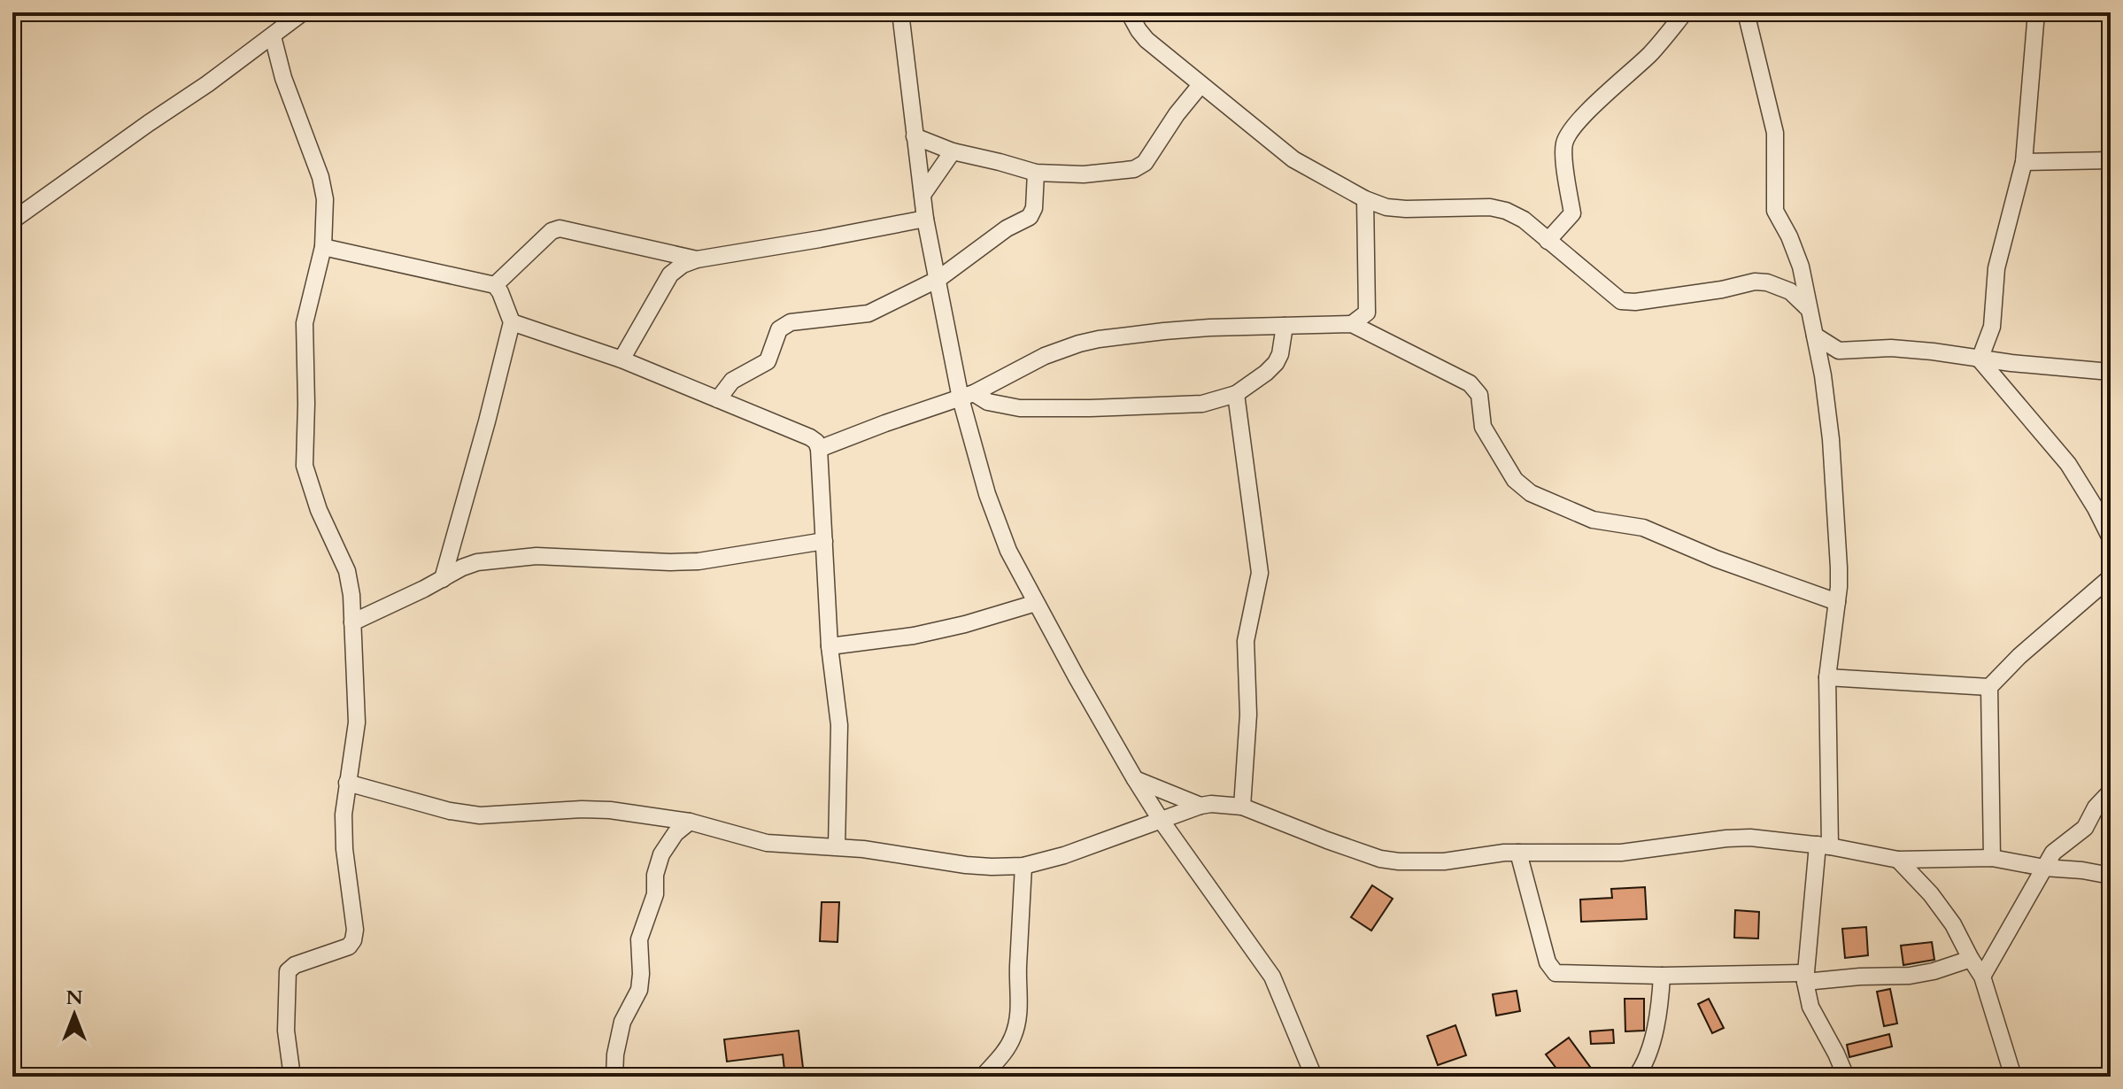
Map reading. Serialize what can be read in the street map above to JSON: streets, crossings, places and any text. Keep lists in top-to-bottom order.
{
  "north": "top"
}
